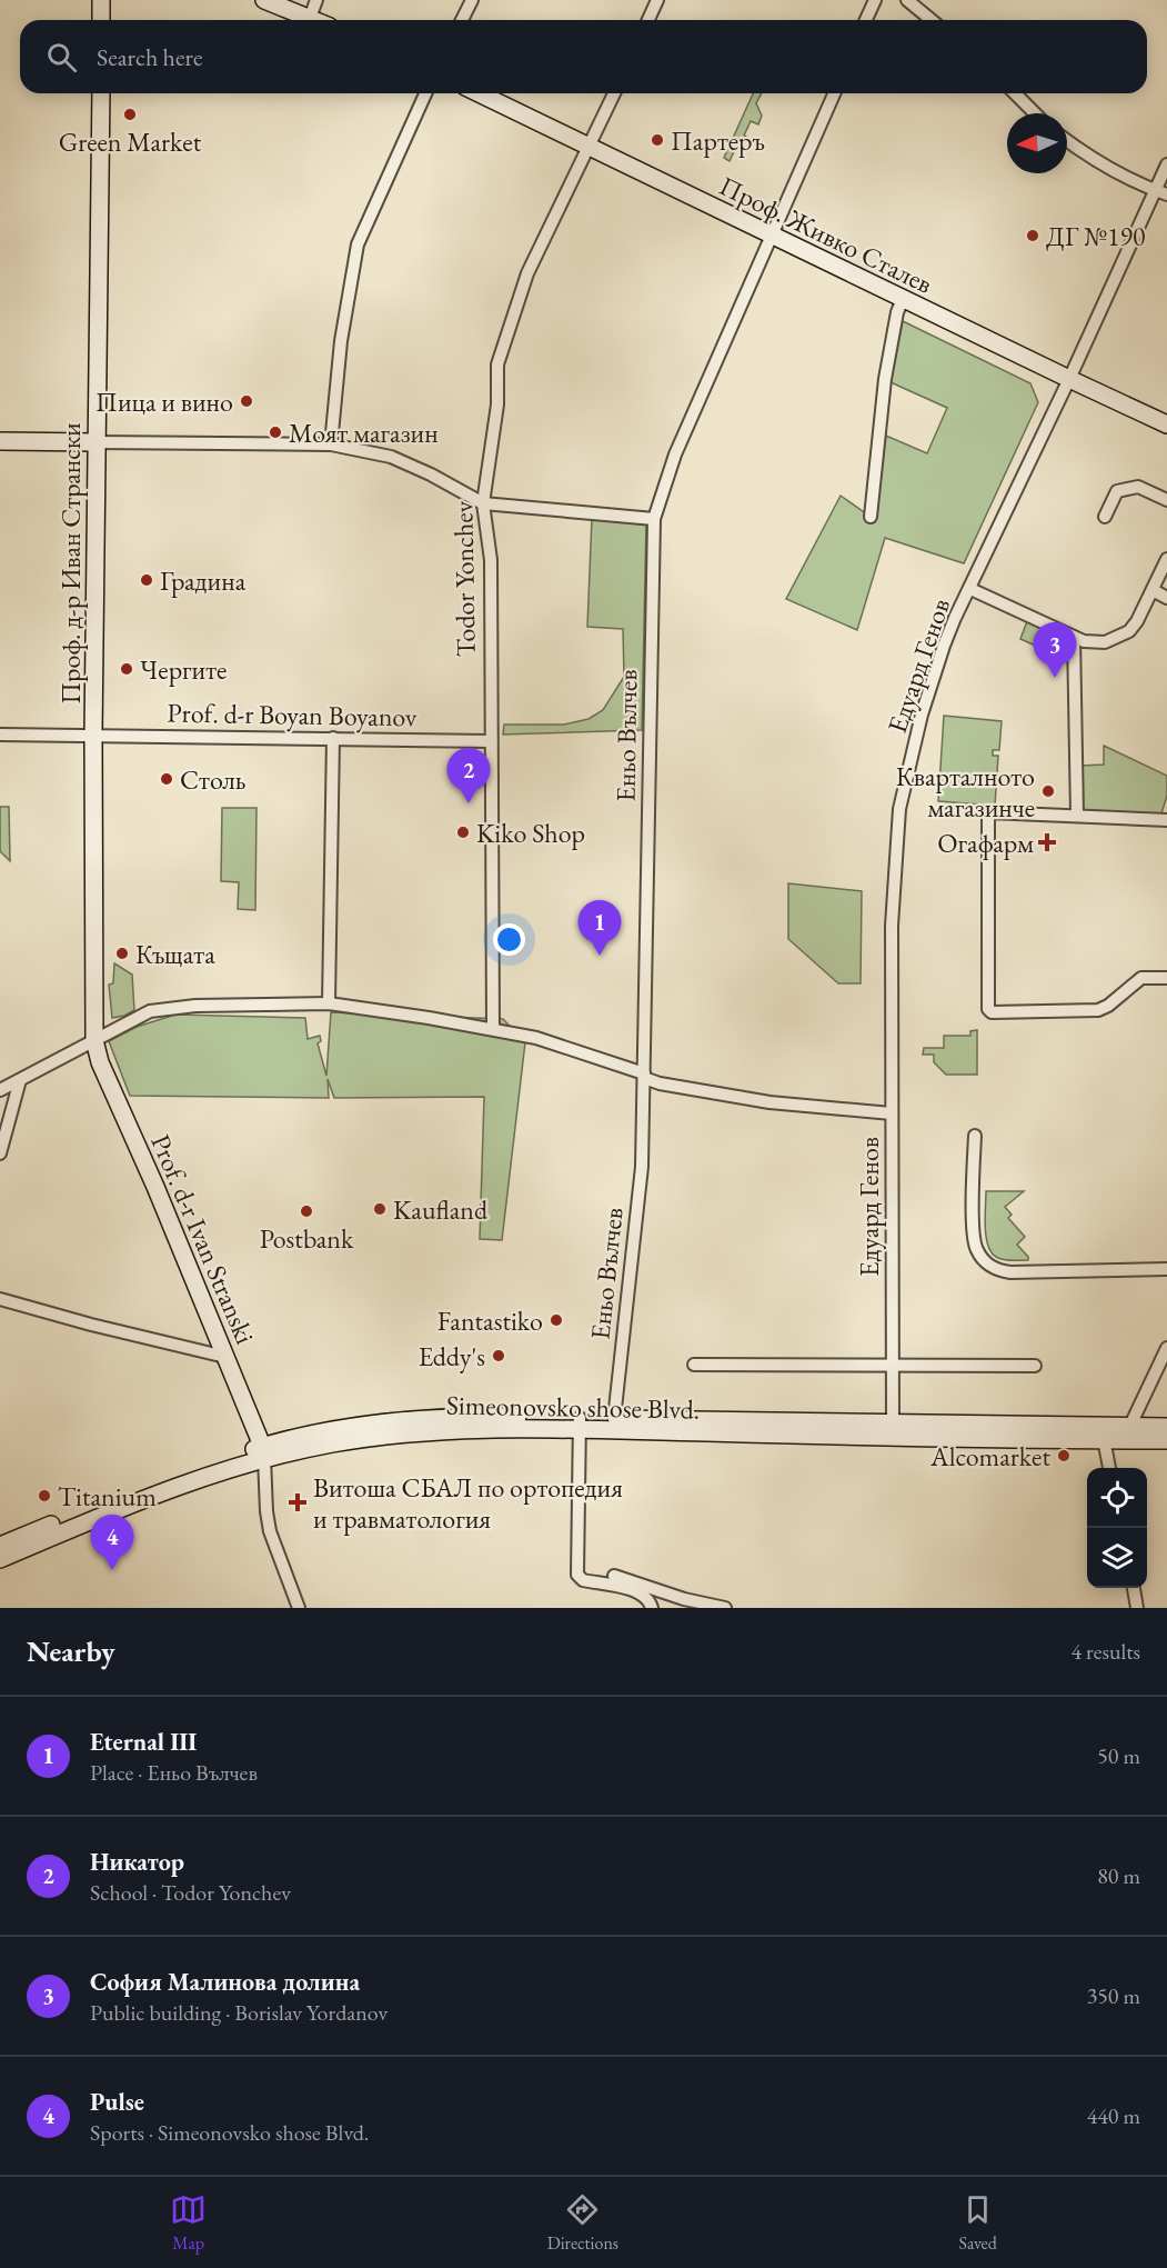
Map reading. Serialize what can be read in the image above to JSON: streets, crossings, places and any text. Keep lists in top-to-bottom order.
{
  "streets": {
    "street": [
      "Проф. Живко Сталев",
      "Проф. д-р Иван Странски",
      "Todor Yonchev",
      "Едуард Генов",
      "Prof. d-r Boyan Boyanov",
      "Еньо Вълчев",
      "Prof. d-r Ivan Stranski",
      "Simeonovsko shose Blvd."
    ]
  },
  "crossings": [
    ["Проф. Живко Сталев", "Todor Yonchev"],
    ["Проф. Живко Сталев", "Едуард Генов"],
    ["Проф. Живко Сталев", "Еньо Вълчев"],
    ["Проф. д-р Иван Странски", "Prof. d-r Boyan Boyanov"],
    ["Проф. д-р Иван Странски", "Prof. d-r Ivan Stranski"],
    ["Todor Yonchev", "Prof. d-r Boyan Boyanov"],
    ["Едуард Генов", "Simeonovsko shose Blvd."],
    ["Еньо Вълчев", "Simeonovsko shose Blvd."],
    ["Prof. d-r Ivan Stranski", "Simeonovsko shose Blvd."]
  ],
  "places": {
    "other": [
      "Green Market",
      "Партеръ",
      "ДГ №190",
      "Пица и вино",
      "Моят магазин",
      "Градина",
      "Чергите",
      "Столь",
      "Кварталното магазинче",
      "Kiko Shop",
      "Къщата",
      "Kaufland",
      "Postbank",
      "Fantastiko",
      "Eddy's",
      "Alcomarket",
      "Titanium"
    ],
    "health": ["Огафарм", "Витоша СБАЛ по ортопедия и травматология"]
  },
  "north": "left",
  "page": {
    "search": "Search here",
    "pins": [
      "3",
      "2",
      "1",
      "4"
    ],
    "heading": ["Nearby", "4 results"],
    "list": [
      {
        "mark": "1",
        "name": "Eternal III",
        "note": "Place · Еньо Вълчев",
        "value": "50 m"
      },
      {
        "mark": "2",
        "name": "Никатор",
        "note": "School · Todor Yonchev",
        "value": "80 m"
      },
      {
        "mark": "3",
        "name": "София Малинова долина",
        "note": "Public building · Borislav Yordanov",
        "value": "350 m"
      },
      {
        "mark": "4",
        "name": "Pulse",
        "note": "Sports · Simeonovsko shose Blvd.",
        "value": "440 m"
      }
    ],
    "nav": ["Map", "Directions", "Saved"]
  }
}
